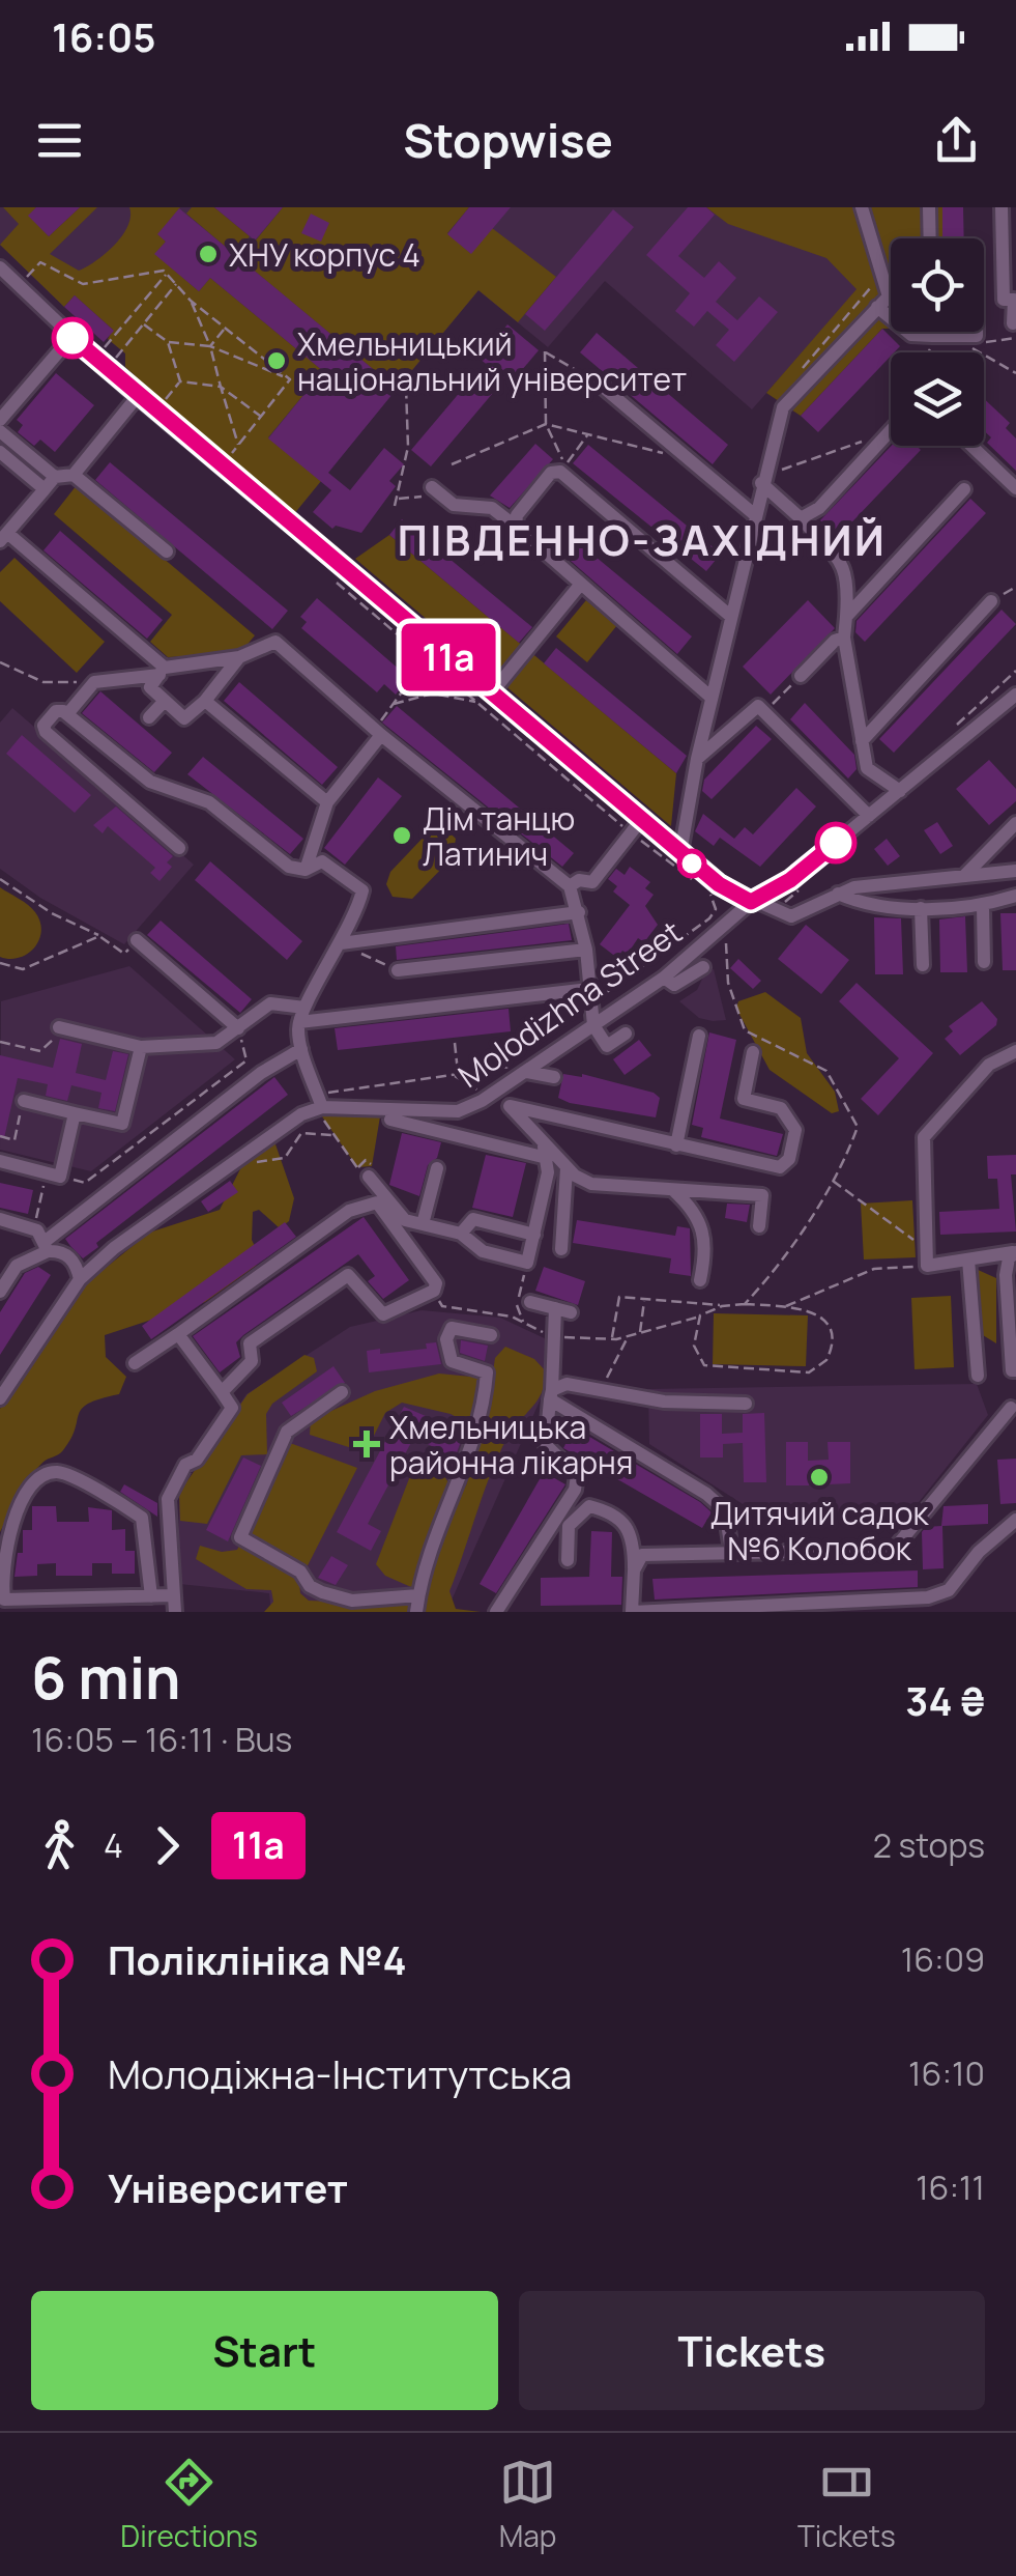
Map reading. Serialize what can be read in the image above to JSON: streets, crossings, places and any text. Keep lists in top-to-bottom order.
{
  "streets": {
    "street": ["Molodizhna Street"]
  },
  "districts": ["ПІВДЕННО-ЗАХІДНИЙ"],
  "places": {
    "other": [
      "ХНУ корпус 4",
      "Хмельницький національний університет",
      "Дім танцю Латинич",
      "Дитячий садок №6 Колобок"
    ],
    "health": ["Хмельницька районна лікарня"]
  },
  "lines": ["bus line 11а"],
  "page": {
    "status": "16:05",
    "header": "Stopwise",
    "on_map": "11а",
    "heading": ["6 min", "16:05 – 16:11 · Bus", "34 ₴"],
    "legs": ["4", "11а", "2 stops"],
    "list": [
      {
        "name": "Поліклініка №4",
        "value": "16:09"
      },
      {
        "name": "Молодіжна-Інститутська",
        "value": "16:10"
      },
      {
        "name": "Університет",
        "value": "16:11"
      }
    ],
    "buttons": ["Start", "Tickets"],
    "tabs": ["Directions", "Map", "Tickets"]
  }
}
